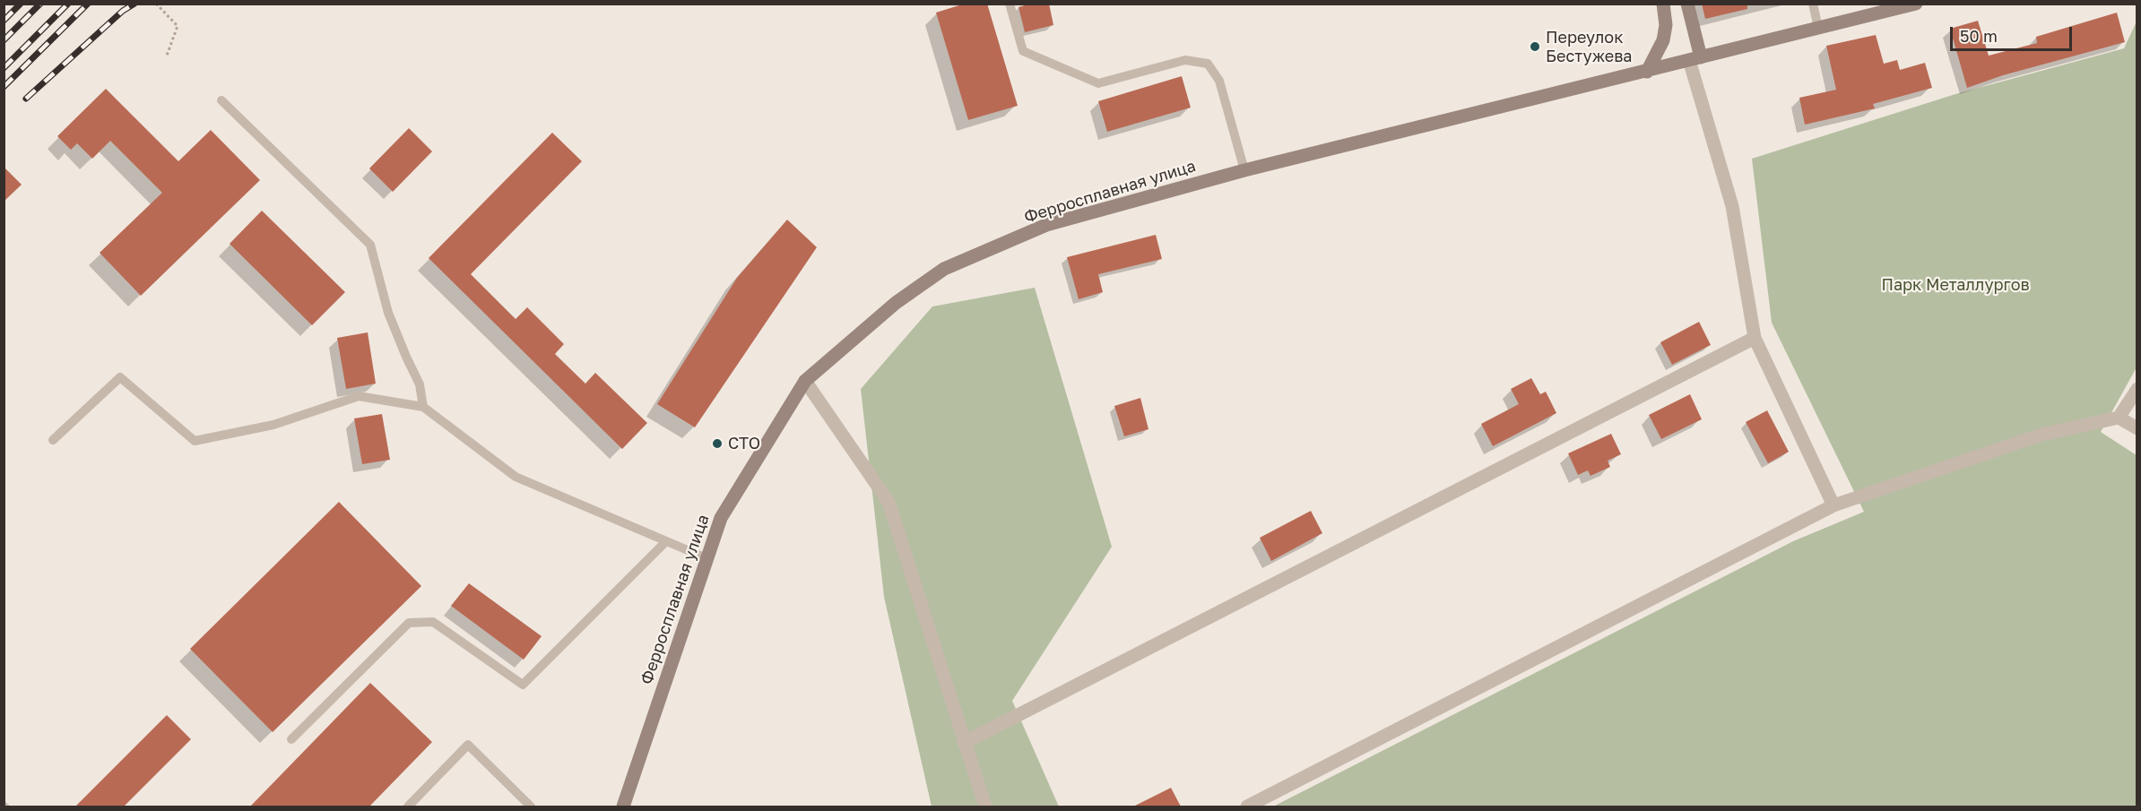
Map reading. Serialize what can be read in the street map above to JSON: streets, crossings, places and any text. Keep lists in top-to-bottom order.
{
  "streets": {
    "main road": ["Ферросплавная улица"]
  },
  "parks": ["Парк Металлургов"],
  "places": ["Переулок Бестужева", "СТО"],
  "scale_bar": "50 m"
}
